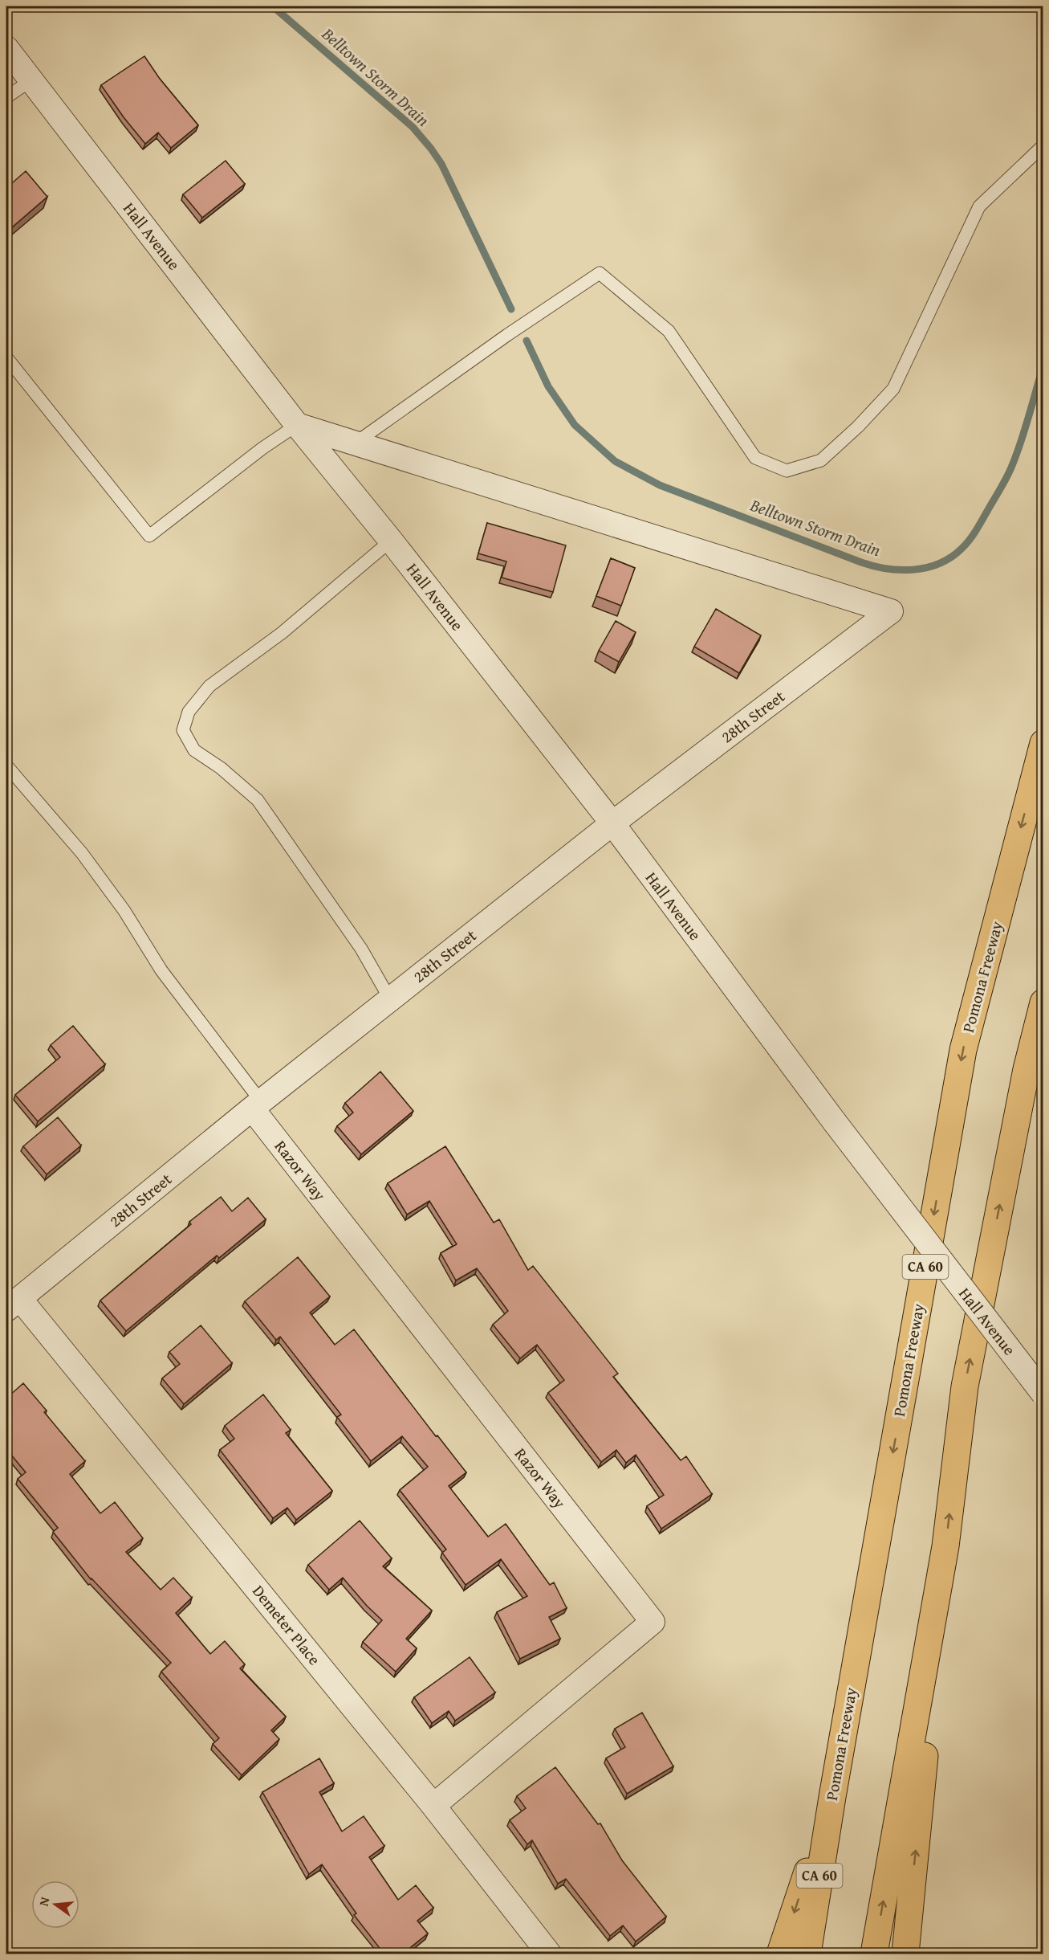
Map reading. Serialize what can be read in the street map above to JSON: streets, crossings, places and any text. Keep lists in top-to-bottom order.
{
  "streets": {
    "highway": ["Pomona Freeway", "CA 60"],
    "street": [
      "Hall Avenue",
      "28th Street",
      "Razor Way",
      "Demeter Place"
    ]
  },
  "crossings": [
    ["Hall Avenue", "28th Street"],
    ["28th Street", "Razor Way"],
    ["28th Street", "Demeter Place"],
    ["Razor Way", "Demeter Place"]
  ],
  "water": ["Belltown Storm Drain"],
  "north": "left"
}
